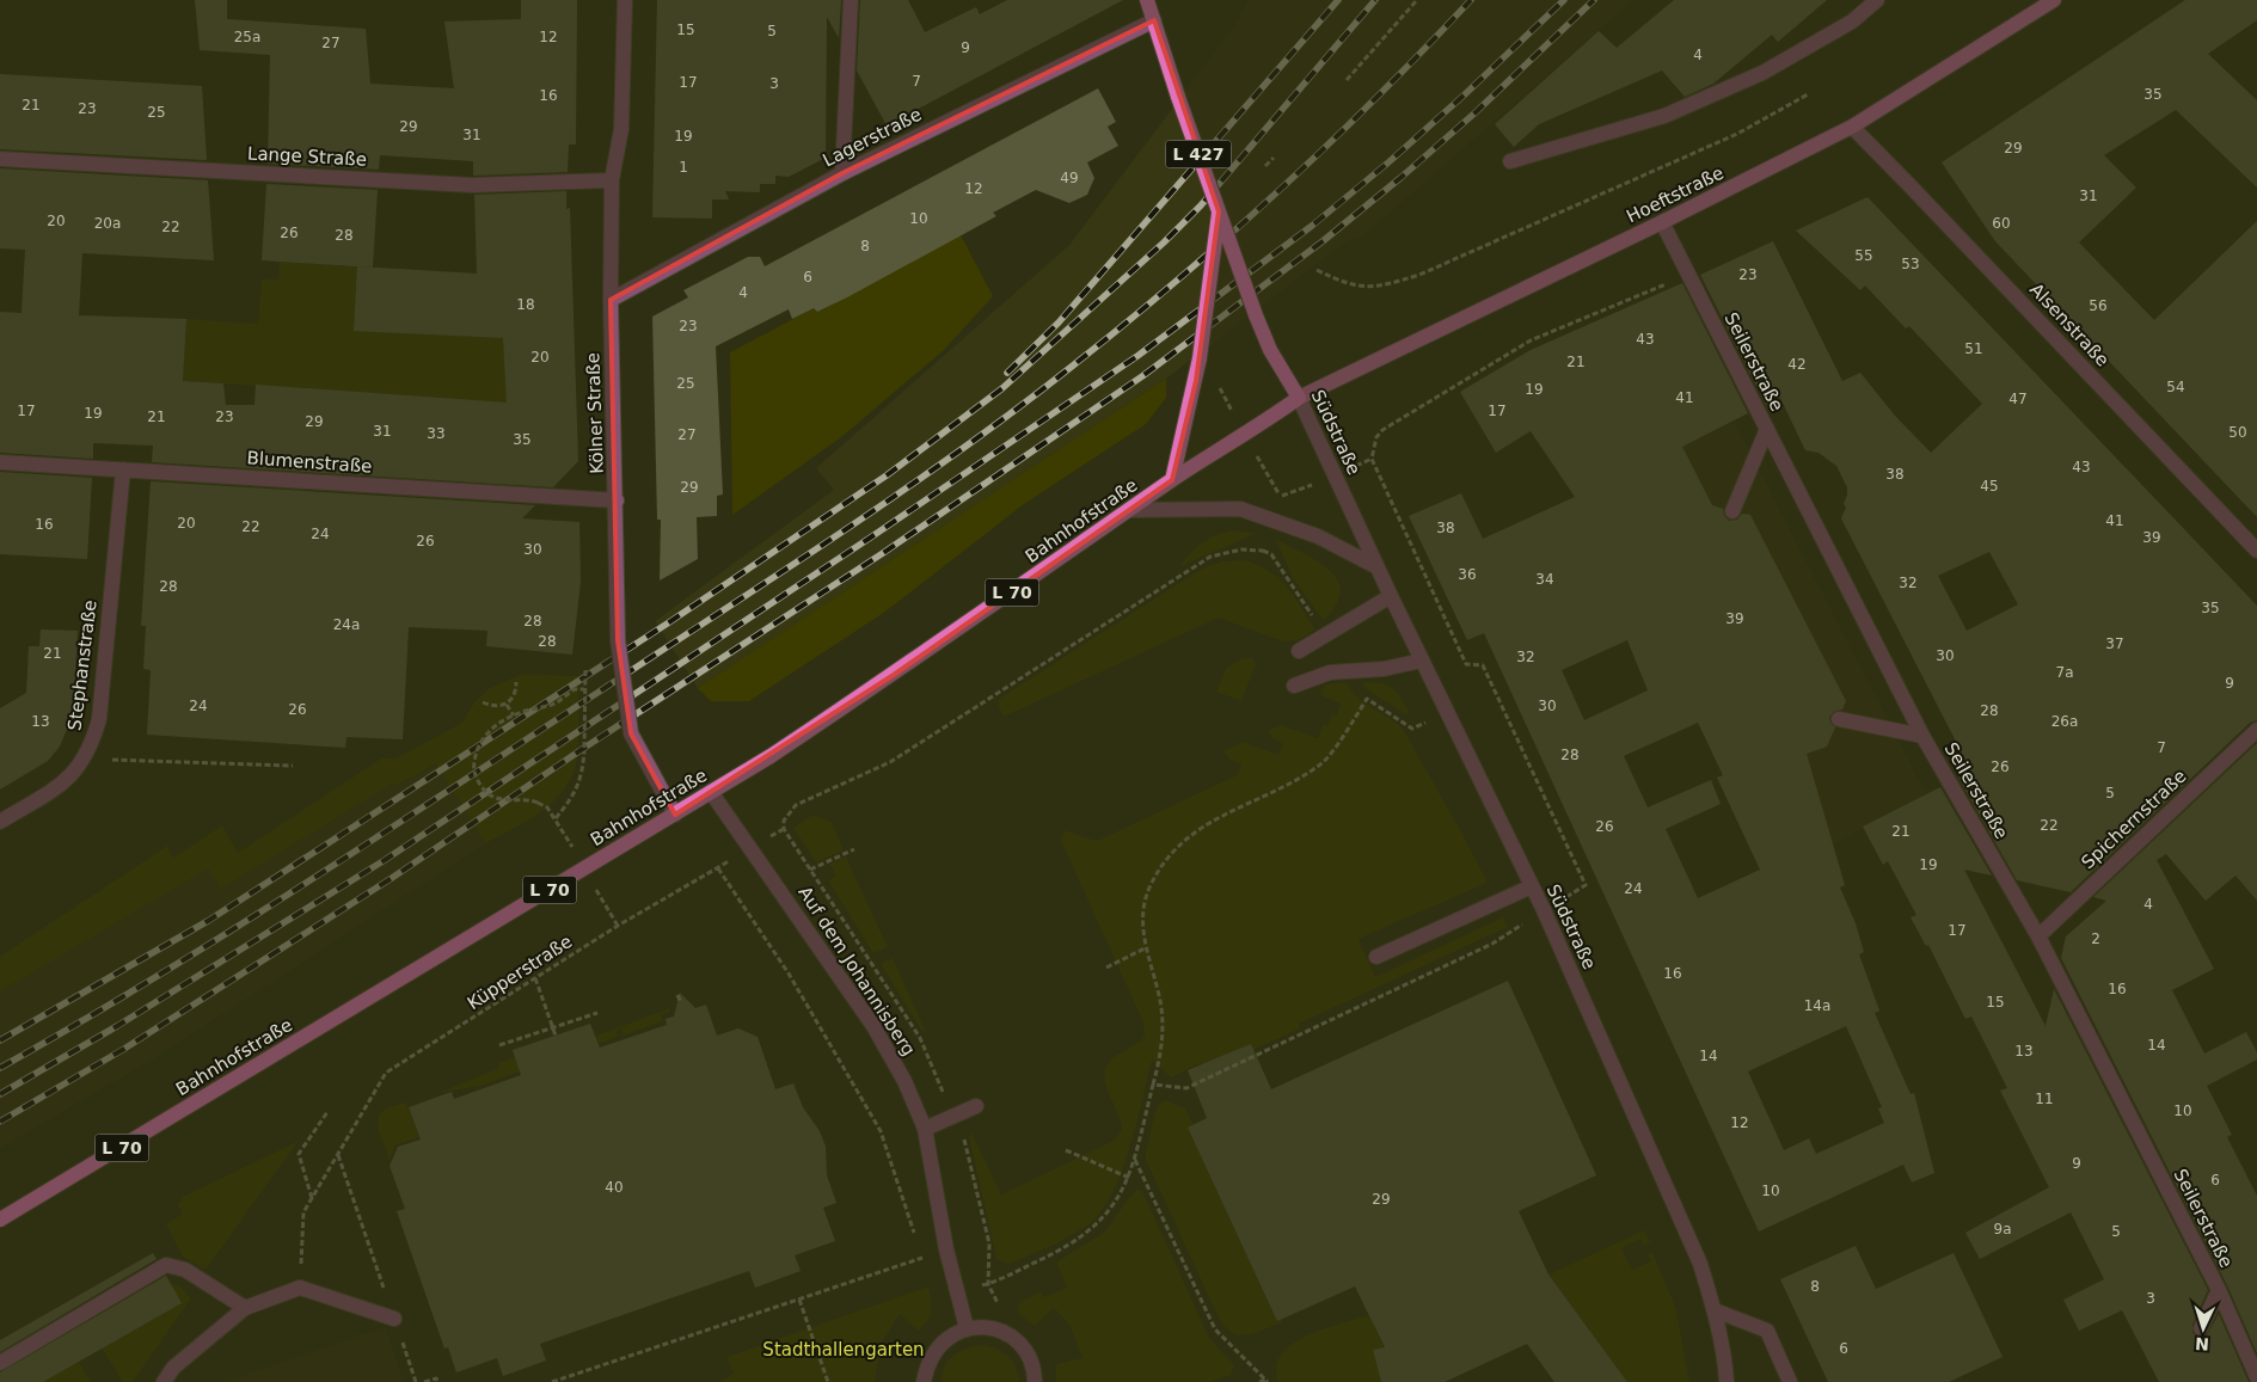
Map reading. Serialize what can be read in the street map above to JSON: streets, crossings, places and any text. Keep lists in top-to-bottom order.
{
  "streets": {
    "main road": [
      "L 427",
      "Hoeftstraße",
      "Südstraße",
      "Bahnhofstraße",
      "L 70"
    ],
    "street": [
      "Lagerstraße",
      "Lange Straße",
      "Alsenstraße",
      "Seilerstraße",
      "Kölner Straße",
      "Blumenstraße",
      "Stephanstraße",
      "Spichernstraße",
      "Auf dem Johannisberg"
    ],
    "path": ["Küpperstraße"]
  },
  "crossings": [
    ["Lagerstraße", "L 427"],
    ["Lagerstraße", "Kölner Straße"],
    ["L 427", "Südstraße"],
    ["Lange Straße", "Kölner Straße"],
    ["Hoeftstraße", "Alsenstraße"],
    ["Hoeftstraße", "Seilerstraße"],
    ["Hoeftstraße", "Südstraße"],
    ["Hoeftstraße", "Bahnhofstraße"],
    ["Seilerstraße", "Spichernstraße"],
    ["Kölner Straße", "Blumenstraße"],
    ["Kölner Straße", "Bahnhofstraße"],
    ["Südstraße", "Bahnhofstraße"],
    ["Blumenstraße", "Stephanstraße"],
    ["Bahnhofstraße", "Auf dem Johannisberg"],
    ["Auf dem Johannisberg", "Küpperstraße"]
  ],
  "parks": ["Stadthallengarten"],
  "house_numbers": [
    "15",
    "5",
    "25a",
    "12",
    "27",
    "9",
    "4",
    "7",
    "17",
    "3",
    "35",
    "16",
    "21",
    "23",
    "25",
    "29",
    "31",
    "19",
    "29",
    "1",
    "49",
    "12",
    "31",
    "10",
    "20",
    "20a",
    "60",
    "22",
    "26",
    "28",
    "8",
    "55",
    "53",
    "23",
    "6",
    "4",
    "18",
    "56",
    "23",
    "43",
    "51",
    "20",
    "21",
    "42",
    "25",
    "54",
    "19",
    "41",
    "47",
    "17",
    "17",
    "19",
    "21",
    "23",
    "29",
    "31",
    "50",
    "33",
    "27",
    "35",
    "43",
    "38",
    "45",
    "29",
    "41",
    "20",
    "16",
    "22",
    "38",
    "24",
    "39",
    "26",
    "30",
    "36",
    "34",
    "32",
    "28",
    "35",
    "39",
    "28",
    "24a",
    "28",
    "37",
    "21",
    "30",
    "32",
    "7a",
    "9",
    "24",
    "30",
    "26",
    "28",
    "13",
    "26a",
    "7",
    "28",
    "26",
    "5",
    "22",
    "26",
    "21",
    "19",
    "24",
    "4",
    "17",
    "2",
    "16",
    "16",
    "15",
    "14a",
    "14",
    "13",
    "14",
    "11",
    "10",
    "12",
    "9",
    "6",
    "40",
    "10",
    "29",
    "9a",
    "5",
    "8",
    "3",
    "6"
  ],
  "north": "bottom"
}
